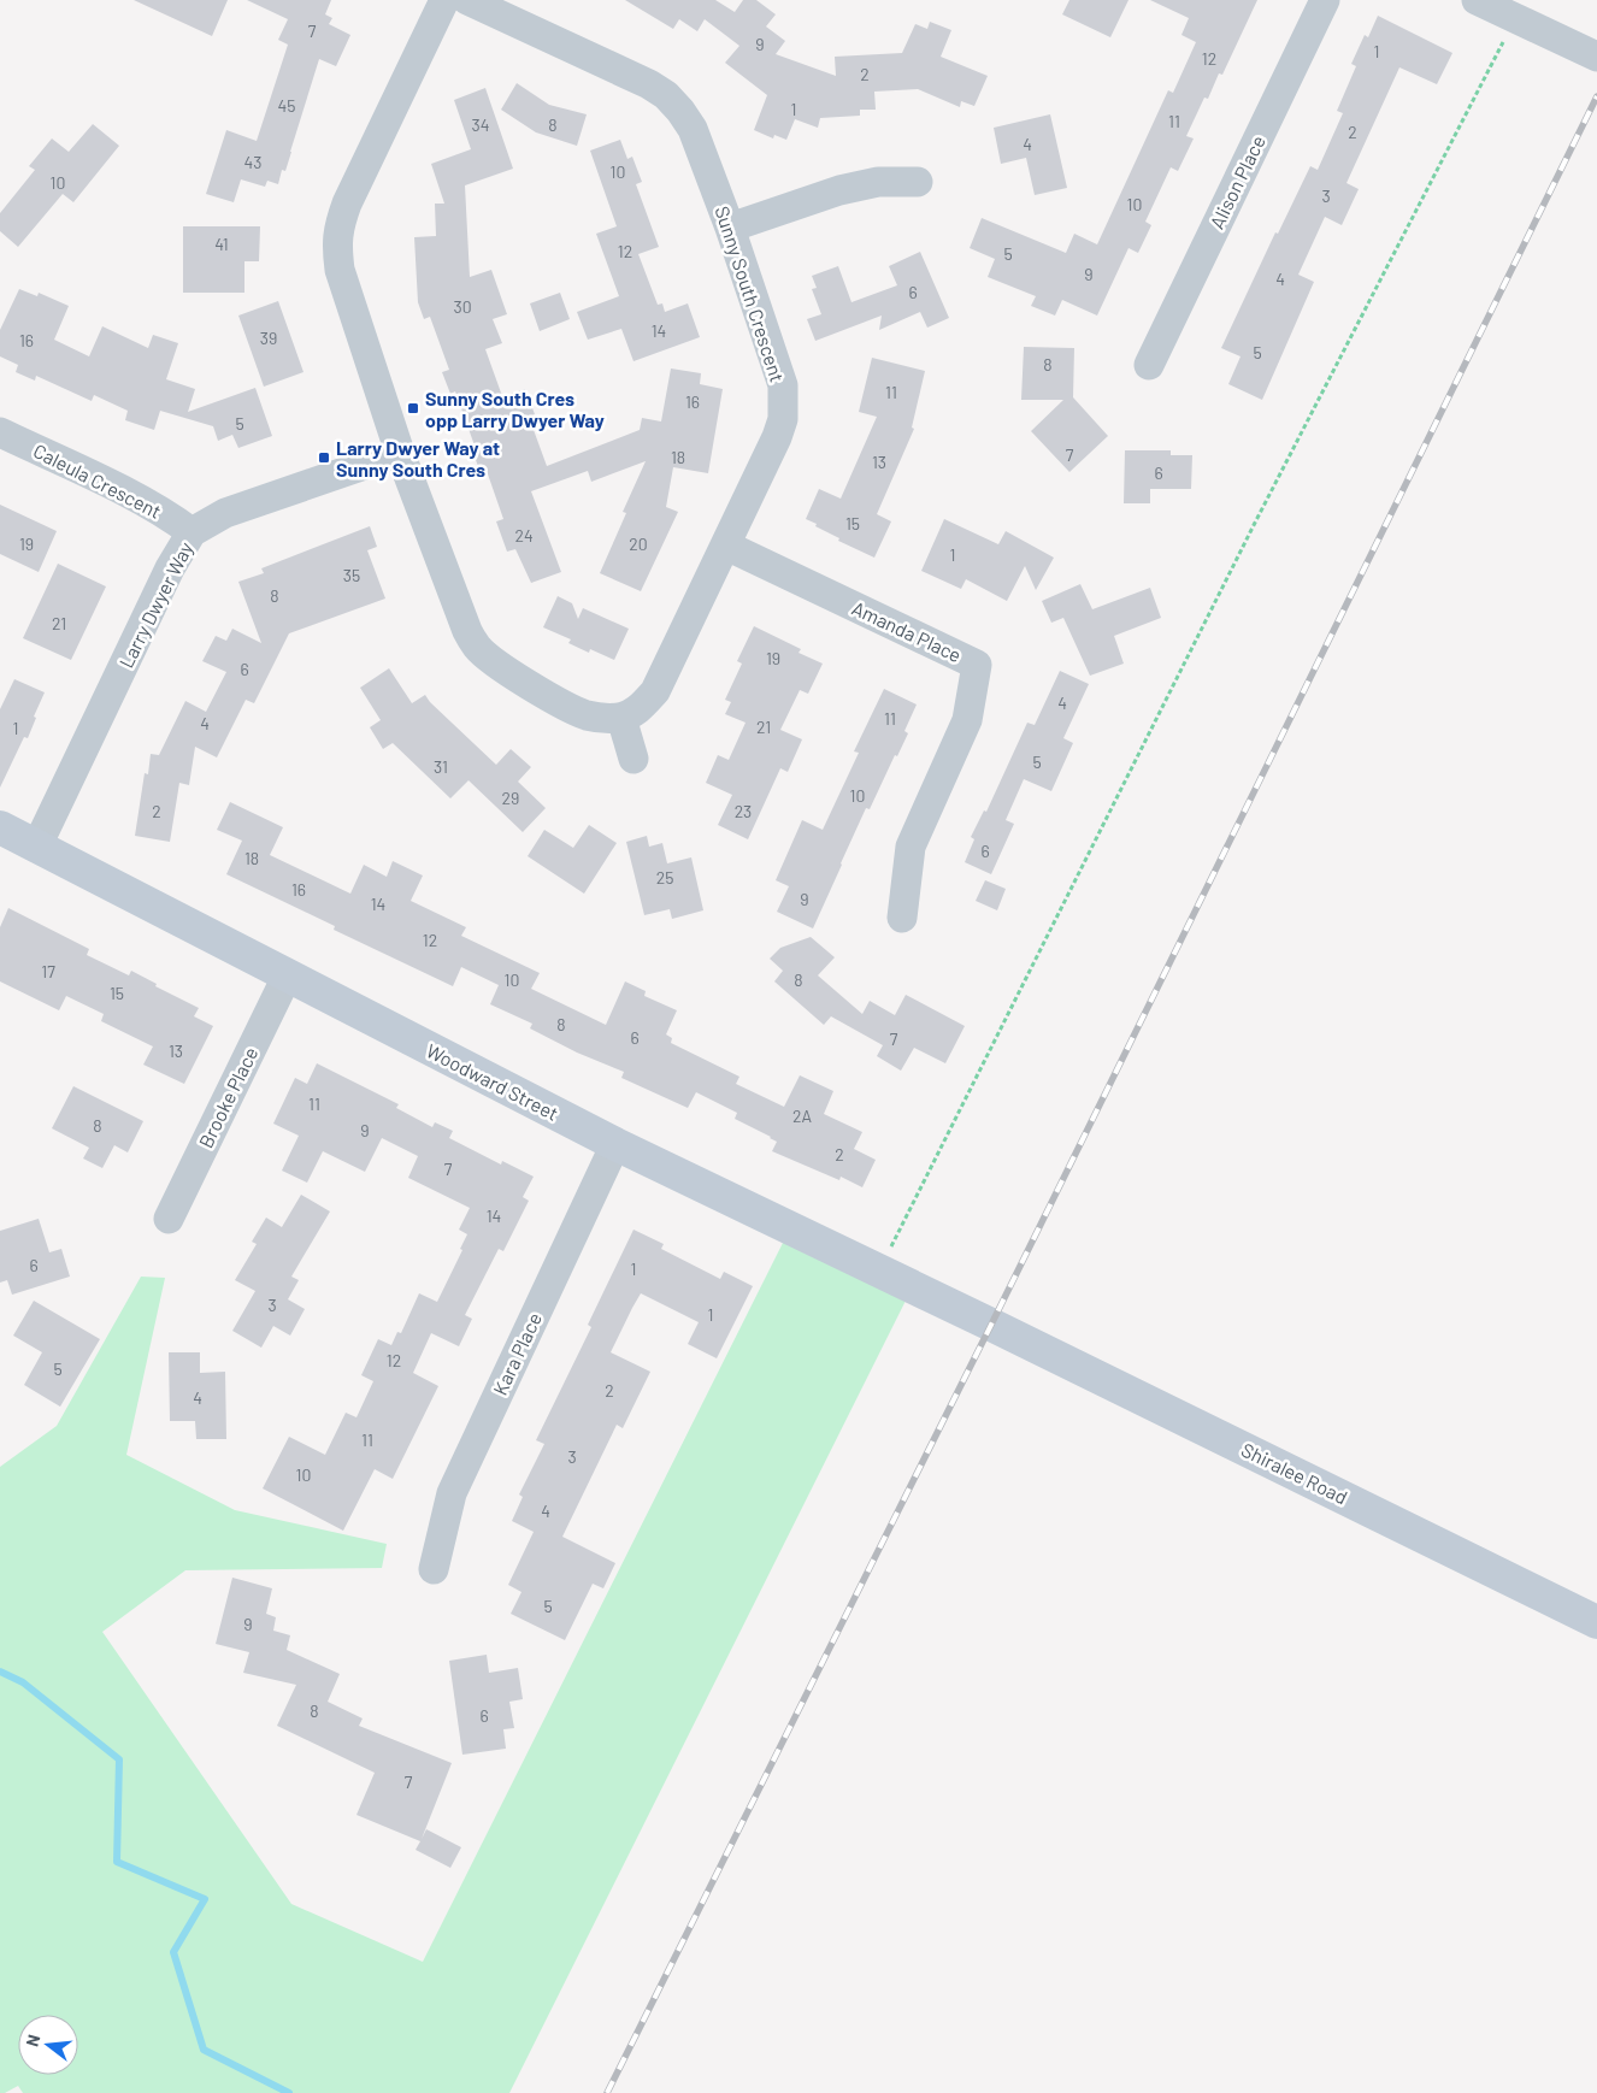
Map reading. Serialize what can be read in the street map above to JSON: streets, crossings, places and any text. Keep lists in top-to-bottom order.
{
  "streets": {
    "street": [
      "Alison Place",
      "Sunny South Crescent",
      "Caleula Crescent",
      "Larry Dwyer Way",
      "Amanda Place",
      "Woodward Street",
      "Brooke Place",
      "Kara Place",
      "Shiralee Road"
    ]
  },
  "crossings": [
    ["Sunny South Crescent", "Amanda Place"],
    ["Caleula Crescent", "Larry Dwyer Way"],
    ["Larry Dwyer Way", "Woodward Street"],
    ["Woodward Street", "Brooke Place"],
    ["Woodward Street", "Kara Place"],
    ["Woodward Street", "Shiralee Road"]
  ],
  "places": {
    "transit": ["Sunny South Cres opp Larry Dwyer Way", "Larry Dwyer Way at Sunny South Cres"]
  },
  "house_numbers": [
    "7",
    "9",
    "1",
    "12",
    "2",
    "45",
    "1",
    "11",
    "34",
    "8",
    "2",
    "4",
    "43",
    "10",
    "10",
    "3",
    "10",
    "41",
    "12",
    "5",
    "9",
    "4",
    "6",
    "30",
    "14",
    "39",
    "16",
    "5",
    "8",
    "11",
    "16",
    "5",
    "7",
    "18",
    "13",
    "6",
    "15",
    "24",
    "19",
    "20",
    "1",
    "35",
    "8",
    "21",
    "19",
    "6",
    "4",
    "11",
    "4",
    "21",
    "1",
    "5",
    "31",
    "10",
    "29",
    "2",
    "23",
    "6",
    "18",
    "25",
    "16",
    "9",
    "14",
    "12",
    "17",
    "10",
    "8",
    "15",
    "8",
    "6",
    "7",
    "13",
    "11",
    "2A",
    "8",
    "9",
    "2",
    "7",
    "14",
    "6",
    "1",
    "3",
    "1",
    "12",
    "5",
    "2",
    "4",
    "11",
    "3",
    "10",
    "4",
    "5",
    "9",
    "8",
    "6",
    "7"
  ],
  "north": "left"
}
